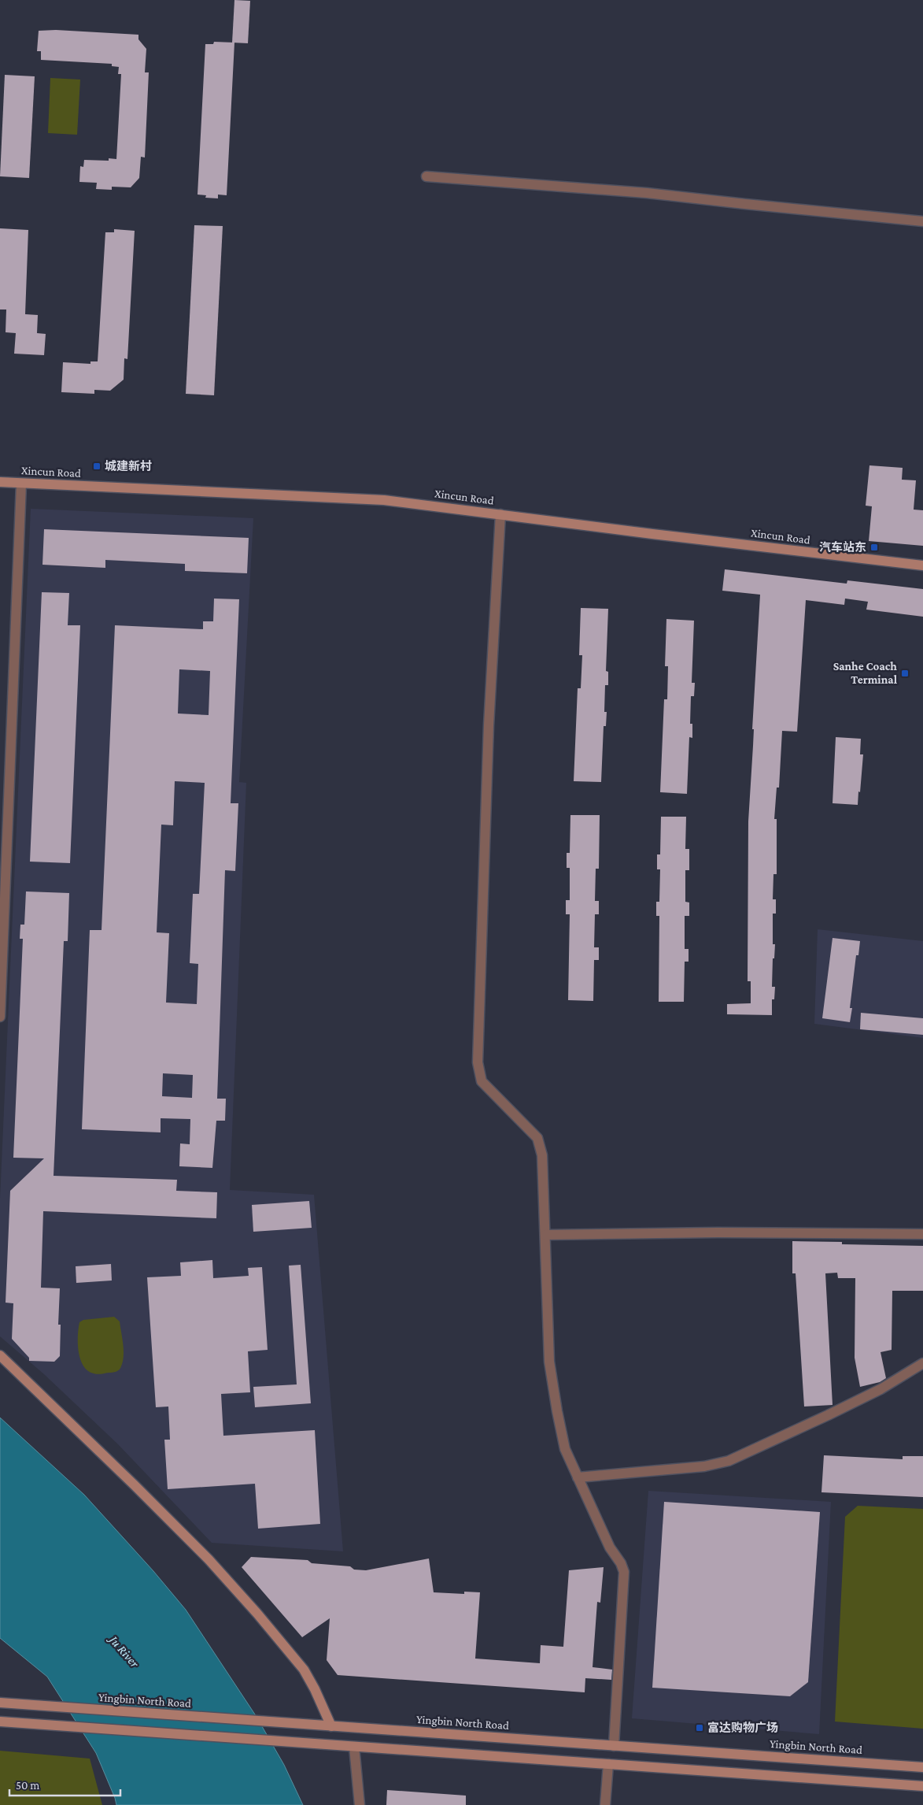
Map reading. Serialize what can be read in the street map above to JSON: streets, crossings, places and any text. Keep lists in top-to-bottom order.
{
  "streets": {
    "main road": ["Xincun Road", "Yingbin North Road"]
  },
  "water": ["Ju River"],
  "places": {
    "transit": [
      "城建新村",
      "汽车站东",
      "Sanhe Coach Terminal",
      "富达购物广场"
    ]
  },
  "scale_bar": "50 m"
}
